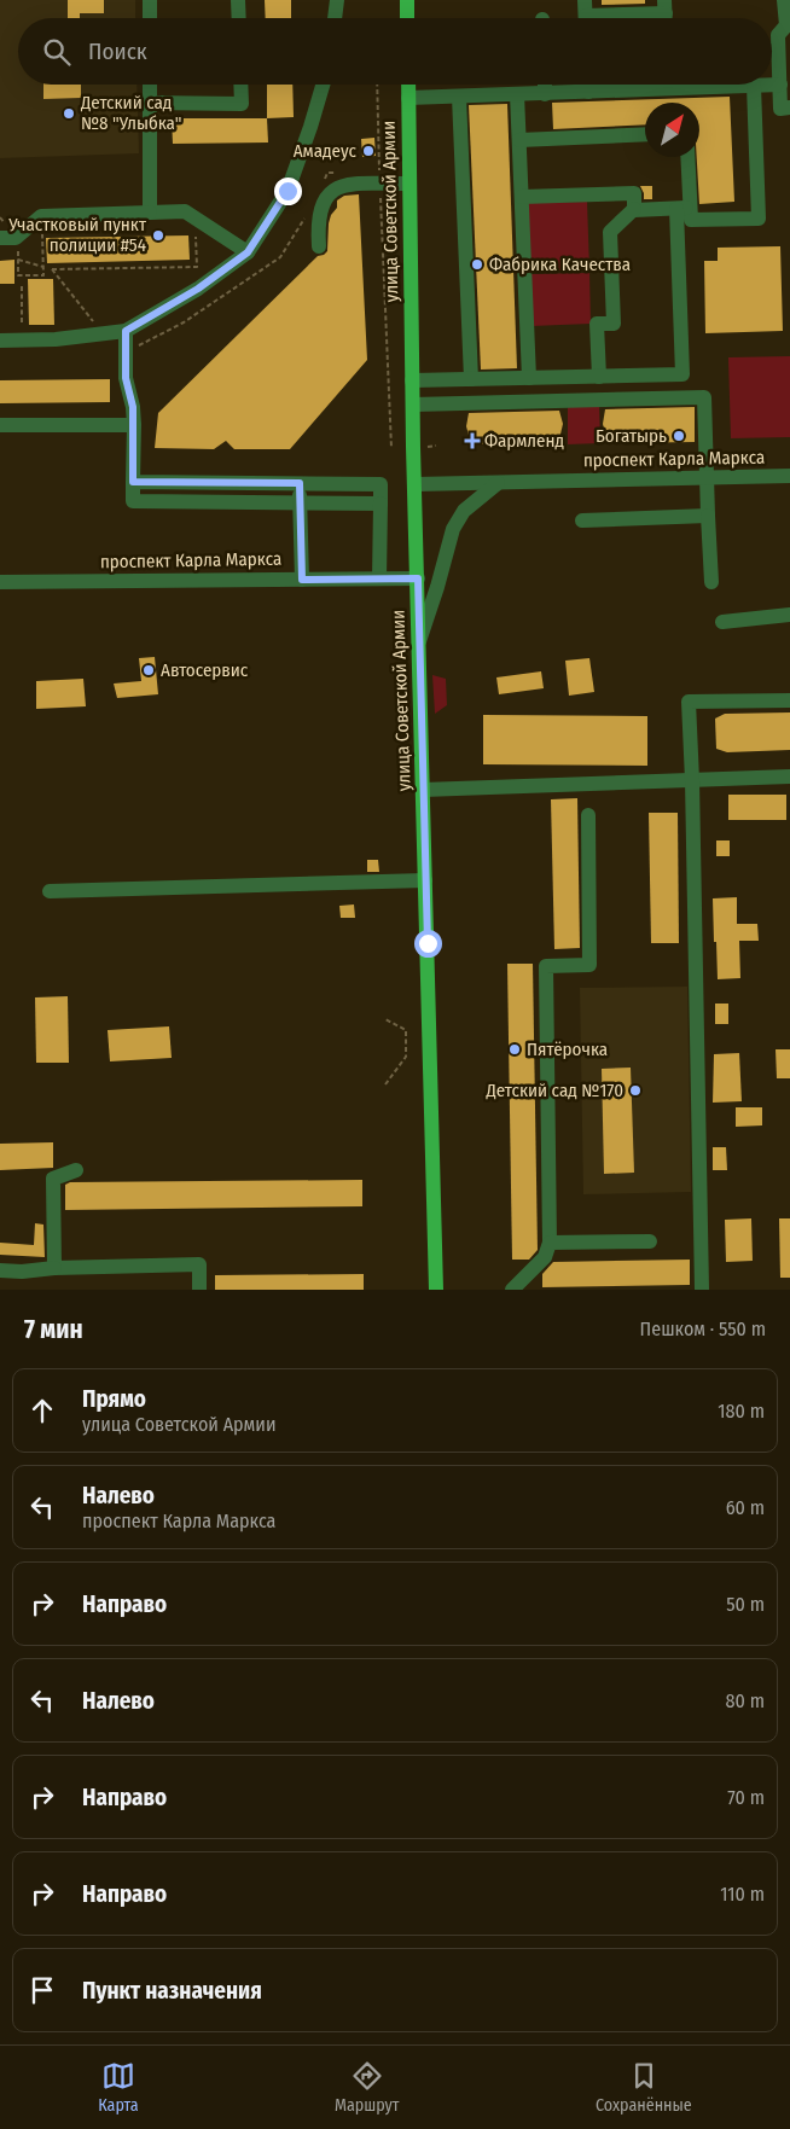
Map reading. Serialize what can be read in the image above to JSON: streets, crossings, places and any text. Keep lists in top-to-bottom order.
{
  "streets": {
    "main road": ["улица Советской Армии"],
    "street": ["проспект Карла Маркса"]
  },
  "crossings": [
    ["улица Советской Армии", "проспект Карла Маркса"]
  ],
  "places": {
    "other": [
      "Детский сад №8 \"Улыбка\"",
      "Амадеус",
      "Участковый пункт полиции #54",
      "Фабрика Качества",
      "Богатырь",
      "Автосервис",
      "Пятёрочка",
      "Детский сад №170"
    ],
    "health": ["Фармленд"]
  },
  "north": "top right",
  "page": {
    "search": "Поиск",
    "heading": ["7 мин", "Пешком · 550 m"],
    "list": [
      ["Прямо", "улица Советской Армии", "180 m"],
      ["Налево", "проспект Карла Маркса", "60 m"],
      ["Направо", "50 m"],
      ["Налево", "80 m"],
      ["Направо", "70 m"],
      ["Направо", "110 m"],
      "Пункт назначения"
    ],
    "nav": ["Карта", "Маршрут", "Сохранённые"]
  }
}
